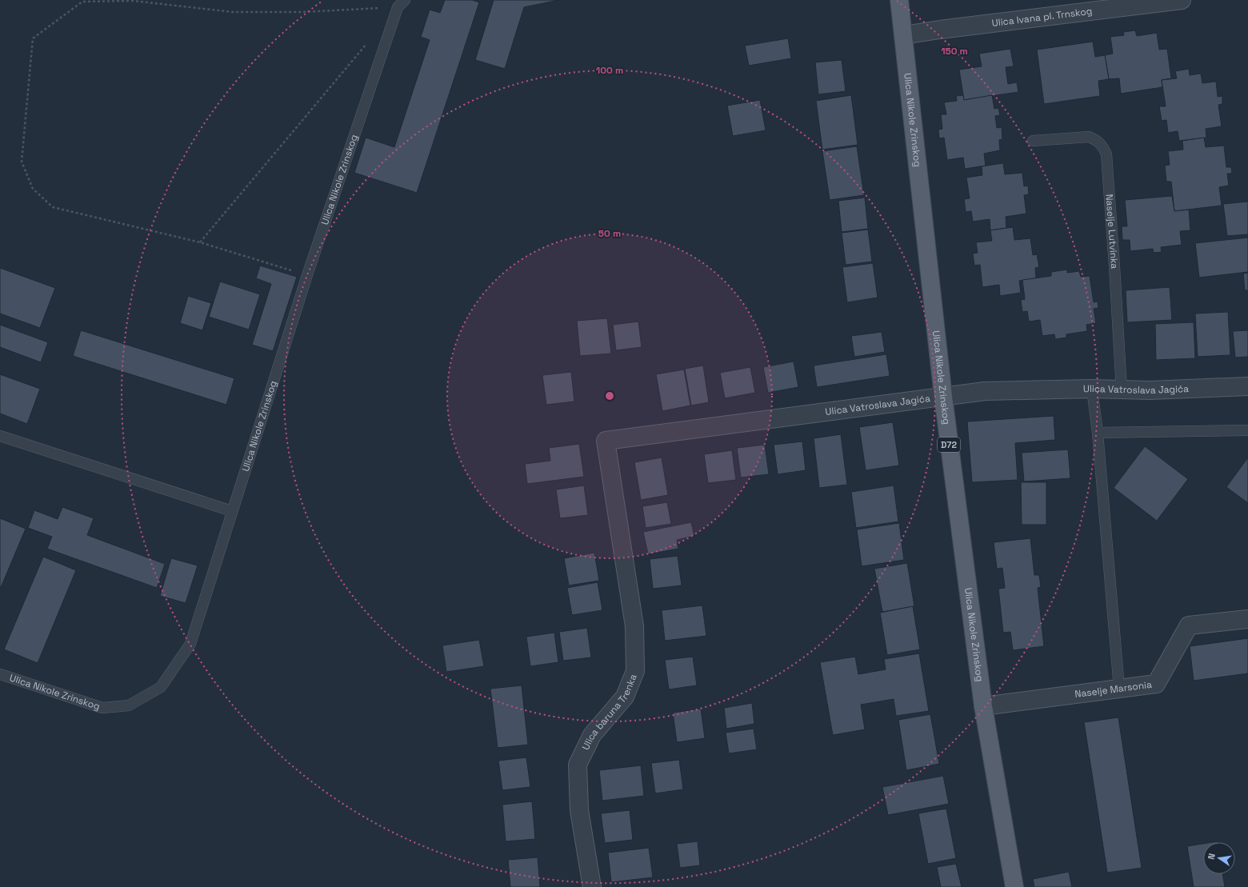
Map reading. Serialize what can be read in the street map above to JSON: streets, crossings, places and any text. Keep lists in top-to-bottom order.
{
  "streets": {
    "main road": ["Ulica Nikole Zrinskog", "D72"],
    "street": [
      "Ulica Ivana pl. Trnskog",
      "Ulica Vatroslava Jagića",
      "Naselje Marsonia",
      "Ulica baruna Trenka"
    ],
    "lane": ["Naselje Lutvinka"]
  },
  "crossings": [
    ["Ulica Ivana pl. Trnskog", "Ulica Nikole Zrinskog"],
    ["Ulica Nikole Zrinskog", "Ulica Vatroslava Jagića"],
    ["Ulica Nikole Zrinskog", "Naselje Marsonia"],
    ["Naselje Lutvinka", "Ulica Vatroslava Jagića"],
    ["Ulica Vatroslava Jagića", "Ulica baruna Trenka"]
  ],
  "north": "left",
  "rings": ["150 m", "100 m", "50 m"]
}
